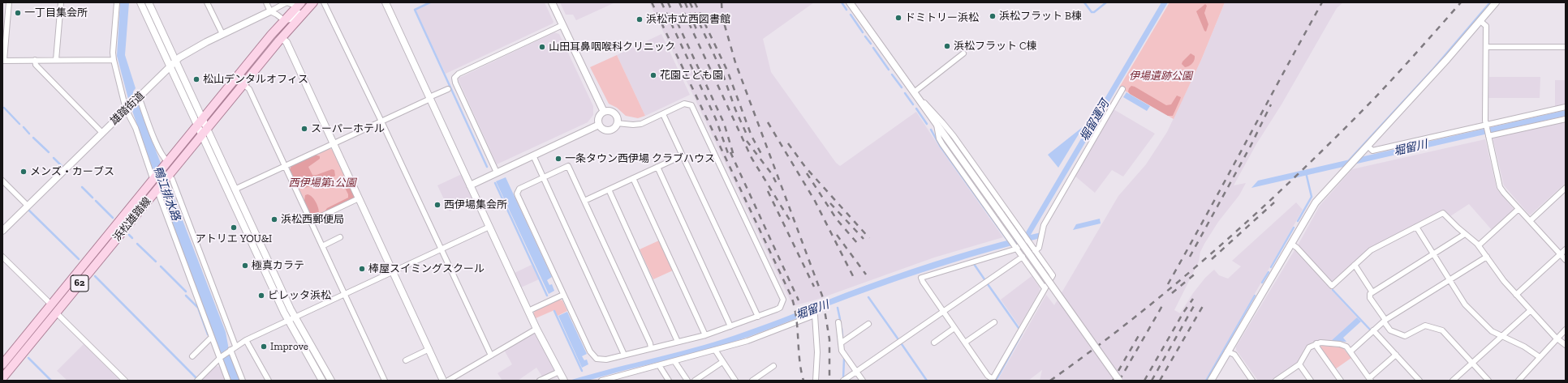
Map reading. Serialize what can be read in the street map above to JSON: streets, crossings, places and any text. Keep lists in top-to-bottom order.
{
  "streets": {
    "main road": ["浜松雄踏線", "62"],
    "street": ["雄踏街道"]
  },
  "crossings": [
    ["雄踏街道", "浜松雄踏線"]
  ],
  "water": ["堀留運河", "堀留川", "鴨江排水路"],
  "parks": ["伊場遺跡公園", "西伊場第1公園"],
  "places": [
    "一丁目集会所",
    "浜松フラット B棟",
    "ドミトリー浜松",
    "浜松市立西図書館",
    "浜松フラット C棟",
    "山田耳鼻咽喉科クリニック",
    "花園こども園",
    "松山デンタルオフィス",
    "スーパーホテル",
    "一条タウン西伊場 クラブハウス",
    "メンズ・カーブス",
    "西伊場集会所",
    "浜松西郵便局",
    "アトリエ YOU&I",
    "極真カラテ",
    "棒屋スイミングスクール",
    "ビレッタ浜松",
    "Improve"
  ]
}
